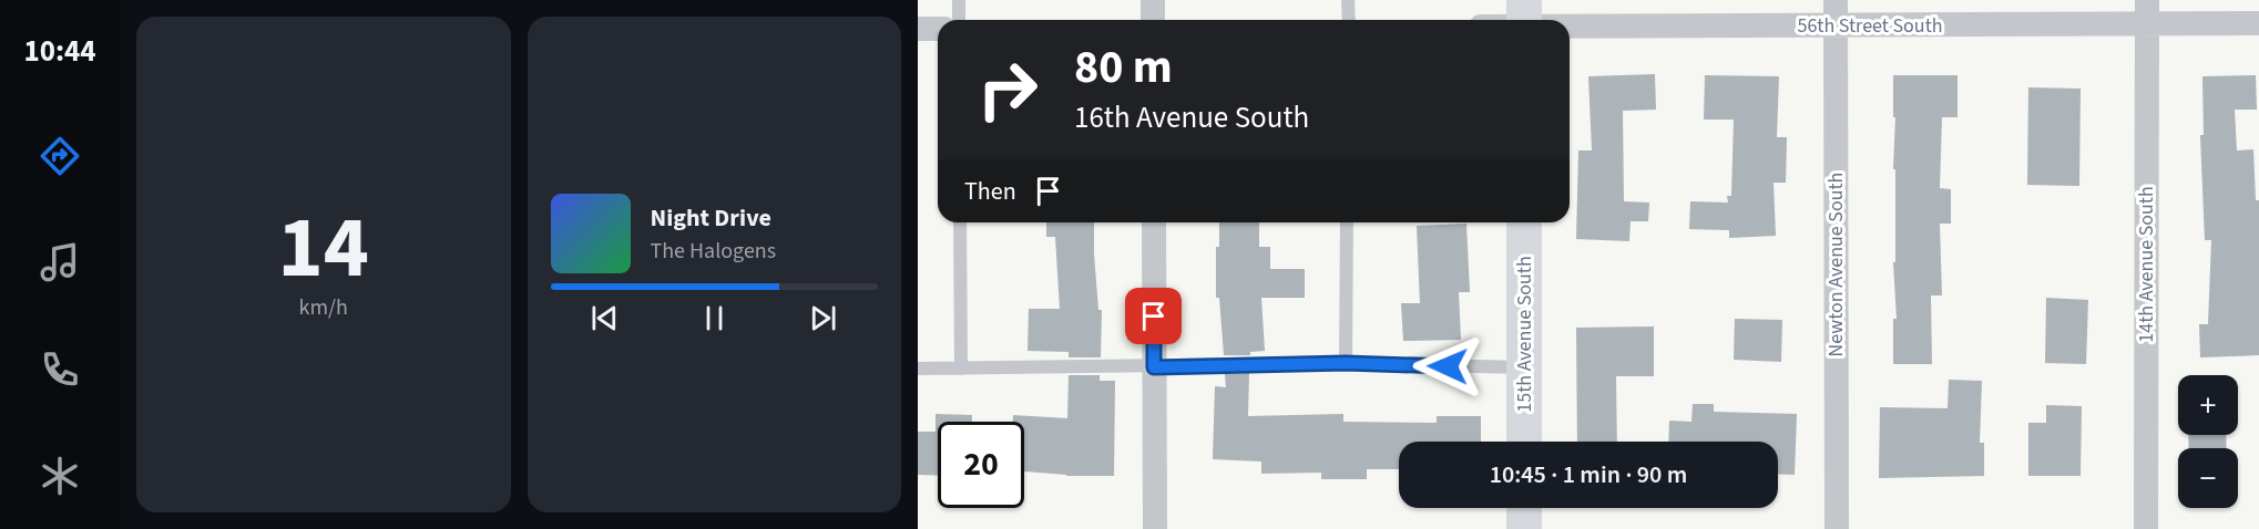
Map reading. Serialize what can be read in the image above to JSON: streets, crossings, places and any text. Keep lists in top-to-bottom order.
{
  "streets": {
    "street": [
      "56th Street South",
      "Newton Avenue South",
      "14th Avenue South",
      "15th Avenue South"
    ]
  },
  "crossings": [
    ["56th Street South", "Newton Avenue South"],
    ["56th Street South", "14th Avenue South"]
  ],
  "page": {
    "tabs": "10:44",
    "tile": ["14", "km/h"],
    "turn": ["80 m", "16th Avenue South"],
    "then": "Then",
    "song": ["Night Drive", "The Halogens"],
    "map_buttons": ["+", "−"],
    "limit": "20",
    "trip": "10:45 · 1 min · 90 m"
  }
}
